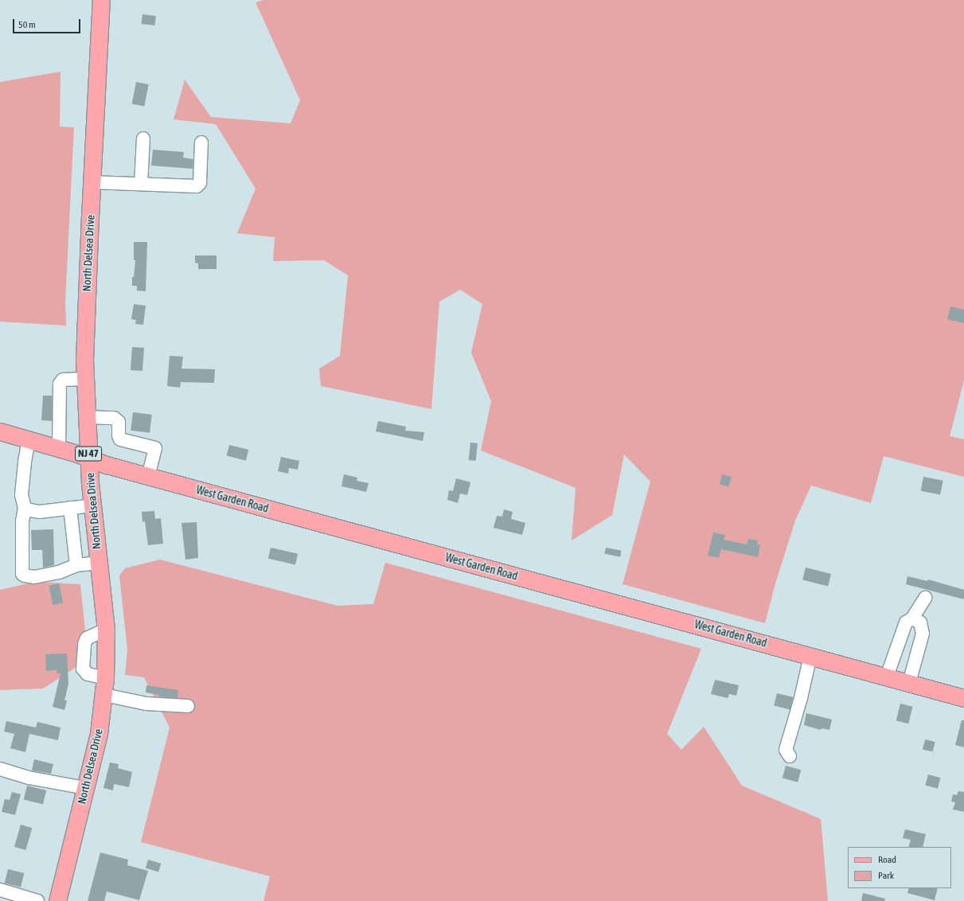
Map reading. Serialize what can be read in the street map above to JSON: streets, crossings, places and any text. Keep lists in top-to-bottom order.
{
  "streets": {
    "main road": ["North Delsea Drive", "NJ 47", "West Garden Road"]
  },
  "crossings": [
    ["North Delsea Drive", "West Garden Road"]
  ],
  "legend": ["Road", "Park"],
  "scale_bar": "50 m"
}
